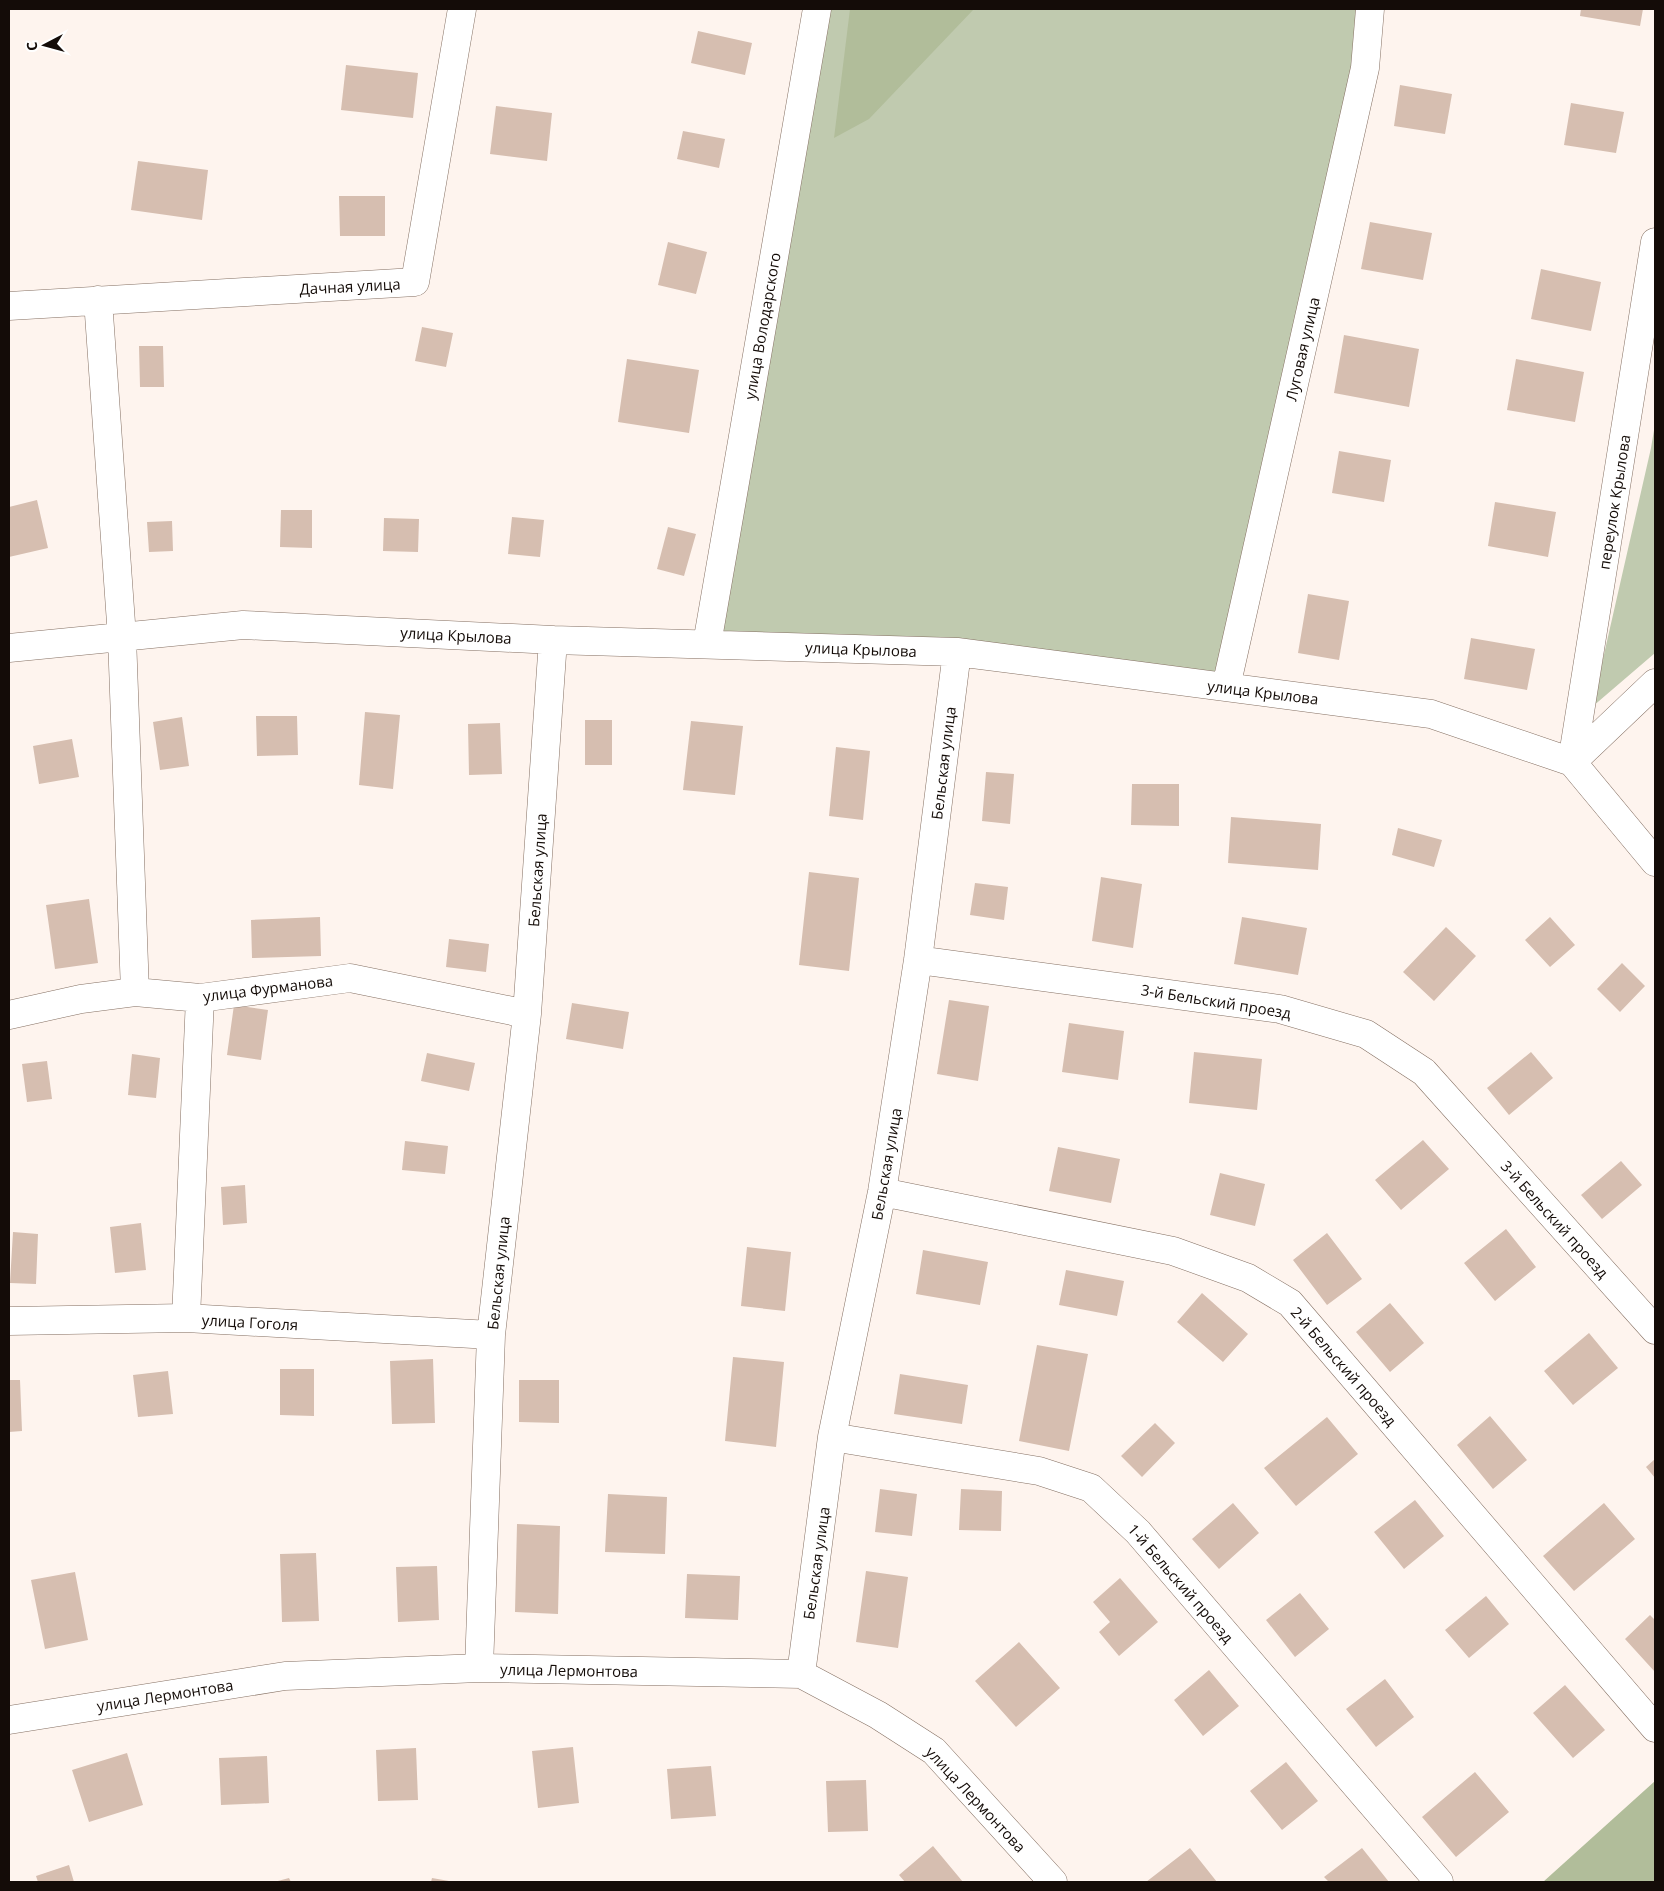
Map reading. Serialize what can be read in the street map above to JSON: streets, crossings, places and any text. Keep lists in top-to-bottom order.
{
  "streets": {
    "street": [
      "Дачная улица",
      "улица Володарского",
      "Луговая улица",
      "переулок Крылова",
      "улица Крылова",
      "Бельская улица",
      "улица Фурманова",
      "3-й Бельский проезд",
      "улица Гоголя",
      "2-й Бельский проезд",
      "1-й Бельский проезд",
      "улица Лермонтова"
    ]
  },
  "crossings": [
    ["улица Володарского", "улица Крылова"],
    ["Луговая улица", "улица Крылова"],
    ["переулок Крылова", "улица Крылова"],
    ["улица Крылова", "Бельская улица"],
    ["Бельская улица", "улица Фурманова"],
    ["Бельская улица", "3-й Бельский проезд"],
    ["Бельская улица", "улица Гоголя"],
    ["Бельская улица", "2-й Бельский проезд"],
    ["Бельская улица", "1-й Бельский проезд"],
    ["Бельская улица", "улица Лермонтова"]
  ],
  "north": "left"
}
